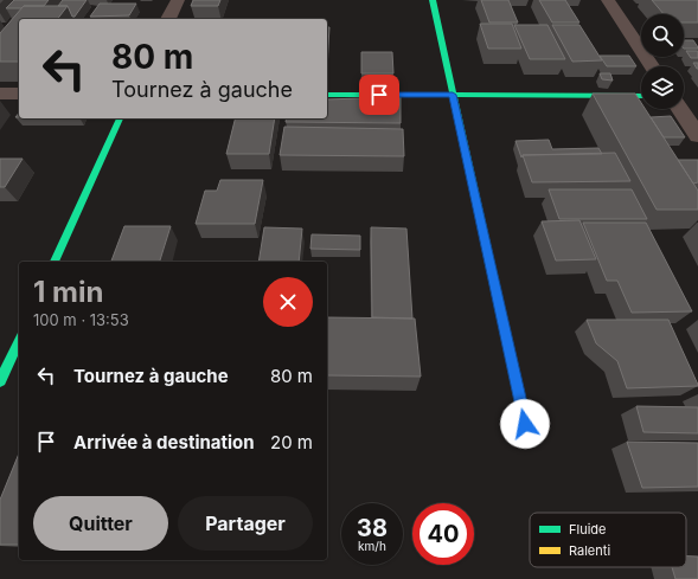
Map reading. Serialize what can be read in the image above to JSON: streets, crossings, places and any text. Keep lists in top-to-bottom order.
{
  "legend": ["Fluide", "Ralenti"],
  "page": {
    "turn": ["80 m", "Tournez à gauche"],
    "heading": ["1 min", "100 m · 13:53"],
    "list": [
      {
        "name": "Tournez à gauche",
        "value": "80 m"
      },
      {
        "name": "Arrivée à destination",
        "value": "20 m"
      }
    ],
    "buttons": ["Quitter", "Partager"],
    "speed": "38 km/h",
    "limit": "40"
  }
}
